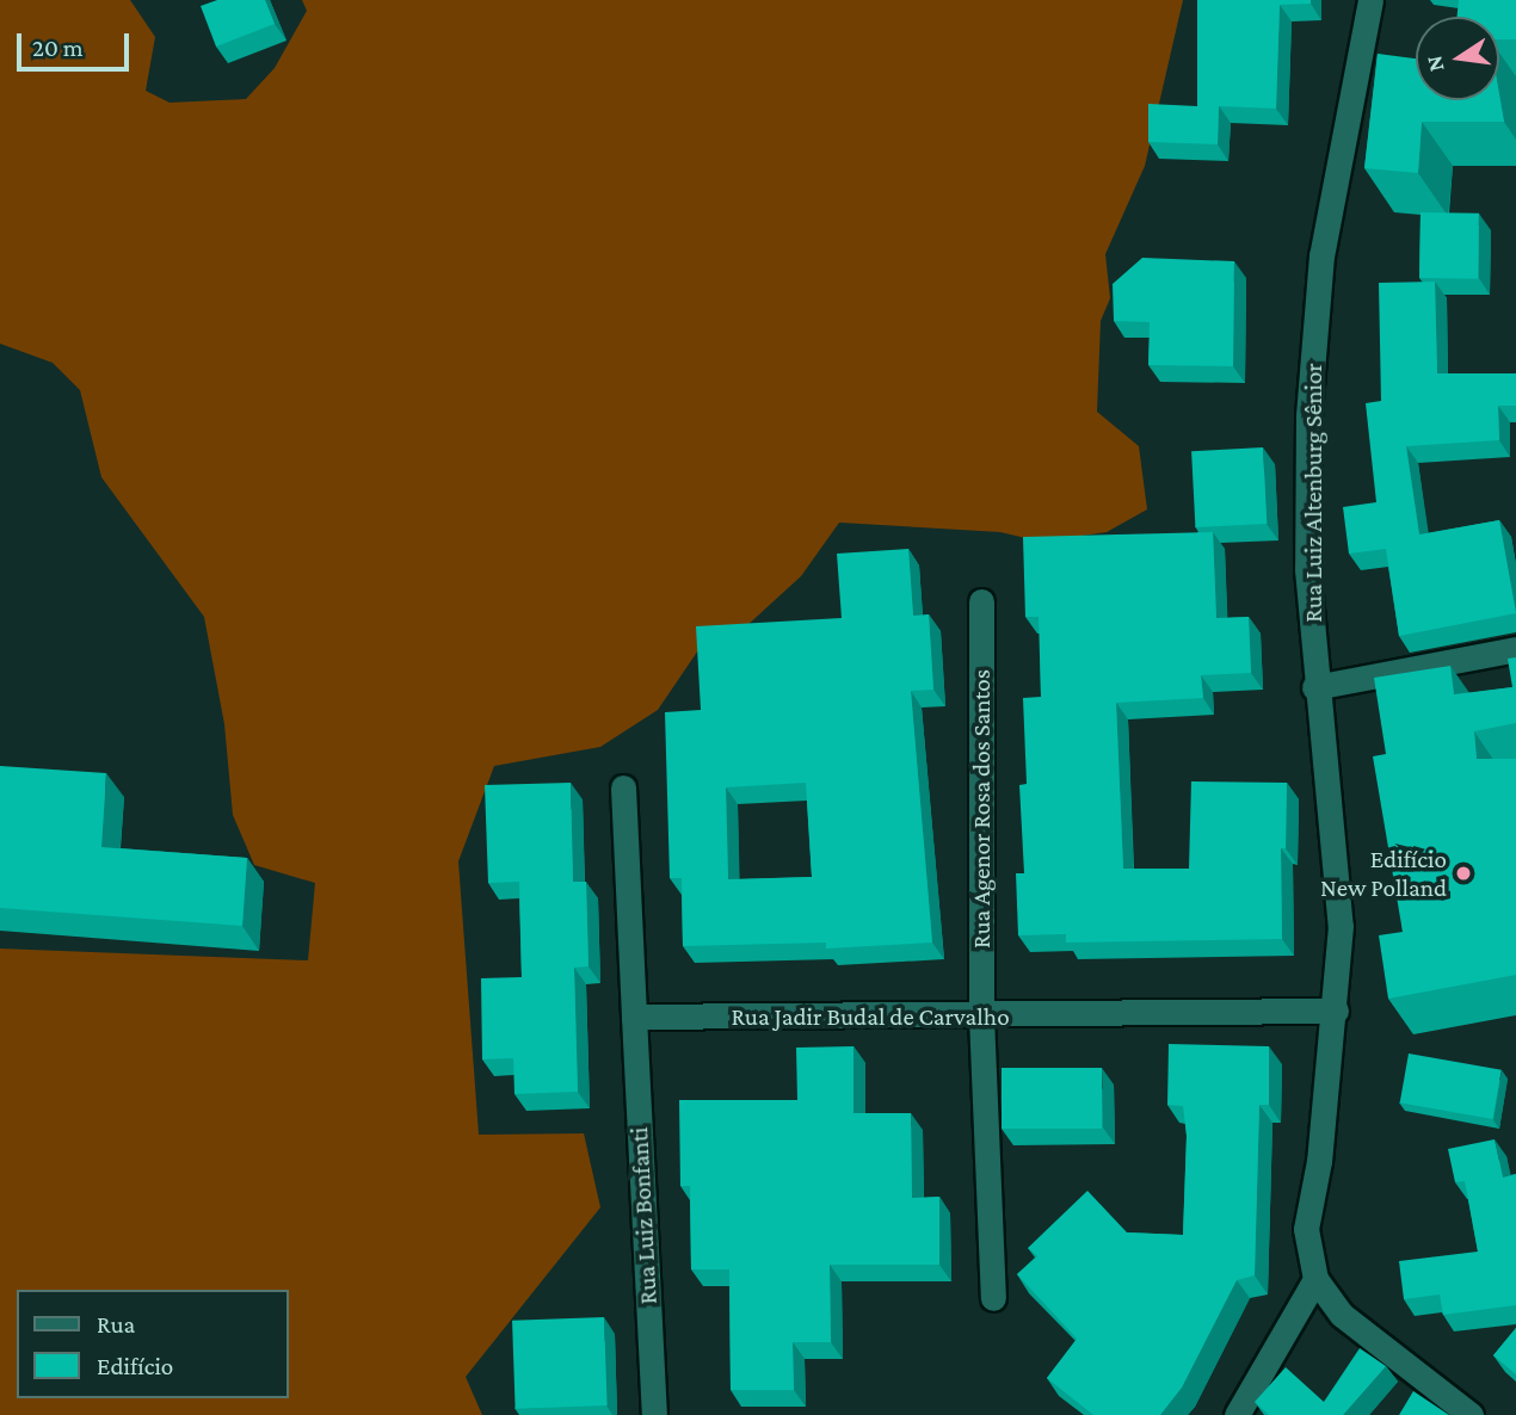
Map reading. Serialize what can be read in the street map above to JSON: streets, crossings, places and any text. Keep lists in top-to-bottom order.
{
  "streets": {
    "street": [
      "Rua Luiz Altenburg Sênior",
      "Rua Agenor Rosa dos Santos",
      "Rua Jadir Budal de Carvalho",
      "Rua Luiz Bonfanti"
    ]
  },
  "crossings": [
    ["Rua Luiz Altenburg Sênior", "Rua Jadir Budal de Carvalho"],
    ["Rua Agenor Rosa dos Santos", "Rua Jadir Budal de Carvalho"],
    ["Rua Jadir Budal de Carvalho", "Rua Luiz Bonfanti"]
  ],
  "places": ["Edifício New Polland"],
  "legend": ["Rua", "Edifício"],
  "scale_bar": "20 m",
  "north": "left"
}
